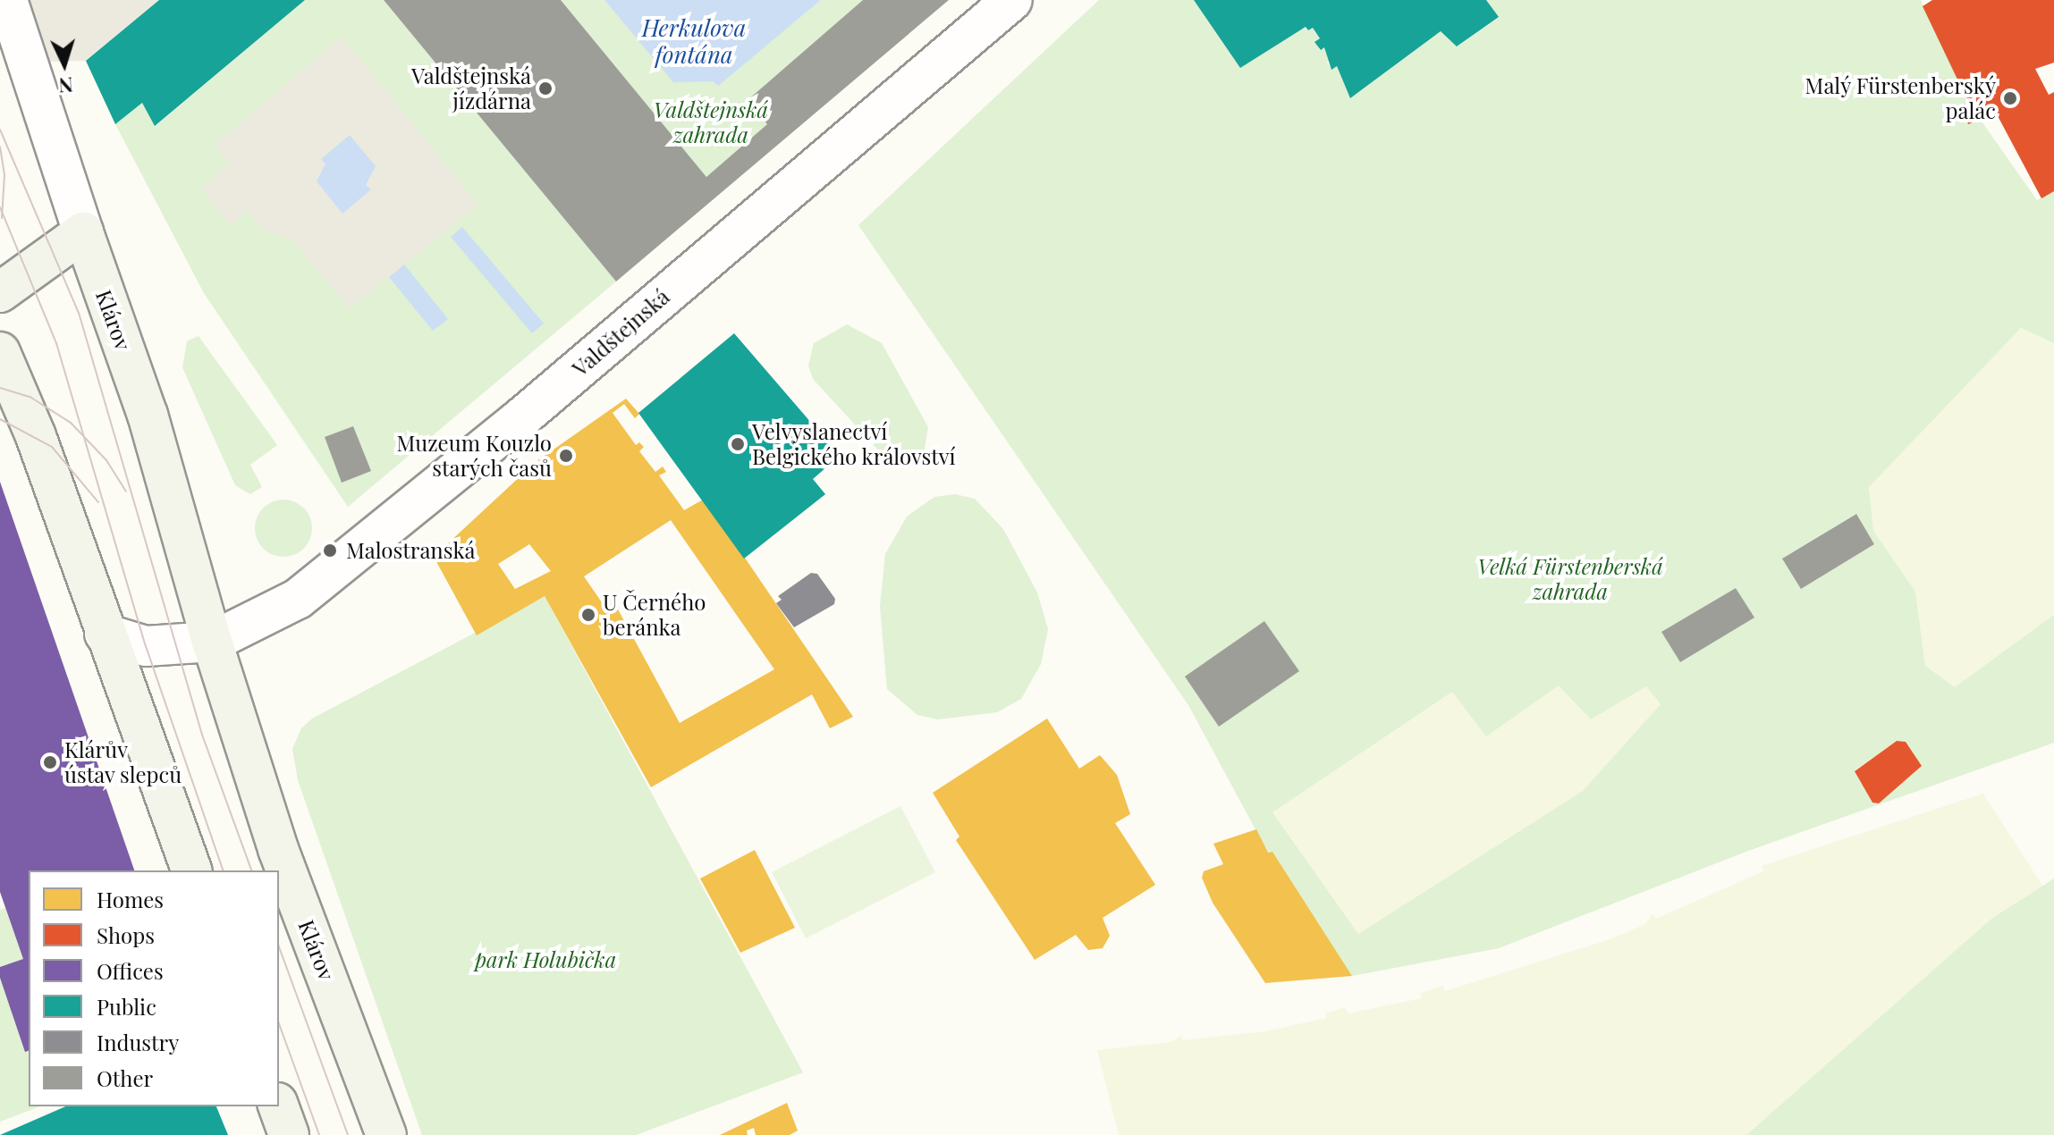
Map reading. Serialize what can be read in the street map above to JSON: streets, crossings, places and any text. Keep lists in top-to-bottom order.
{
  "streets": {
    "main road": ["Klárov"],
    "street": ["Valdštejnská"]
  },
  "crossings": [
    ["Klárov", "Valdštejnská"]
  ],
  "water": ["Herkulova fontána"],
  "parks": ["Valdštejnská zahrada", "Velká Fürstenberská zahrada", "park Holubička"],
  "places": [
    "Valdštejnská jízdárna",
    "Malý Fürstenberský palác",
    "Velvyslanectví Belgického království",
    "Muzeum Kouzlo starých časů",
    "Malostranská",
    "U Černého beránka",
    "Klárův ústav slepců"
  ],
  "legend": [
    "Homes",
    "Shops",
    "Offices",
    "Public",
    "Industry",
    "Other"
  ],
  "north": "bottom"
}
